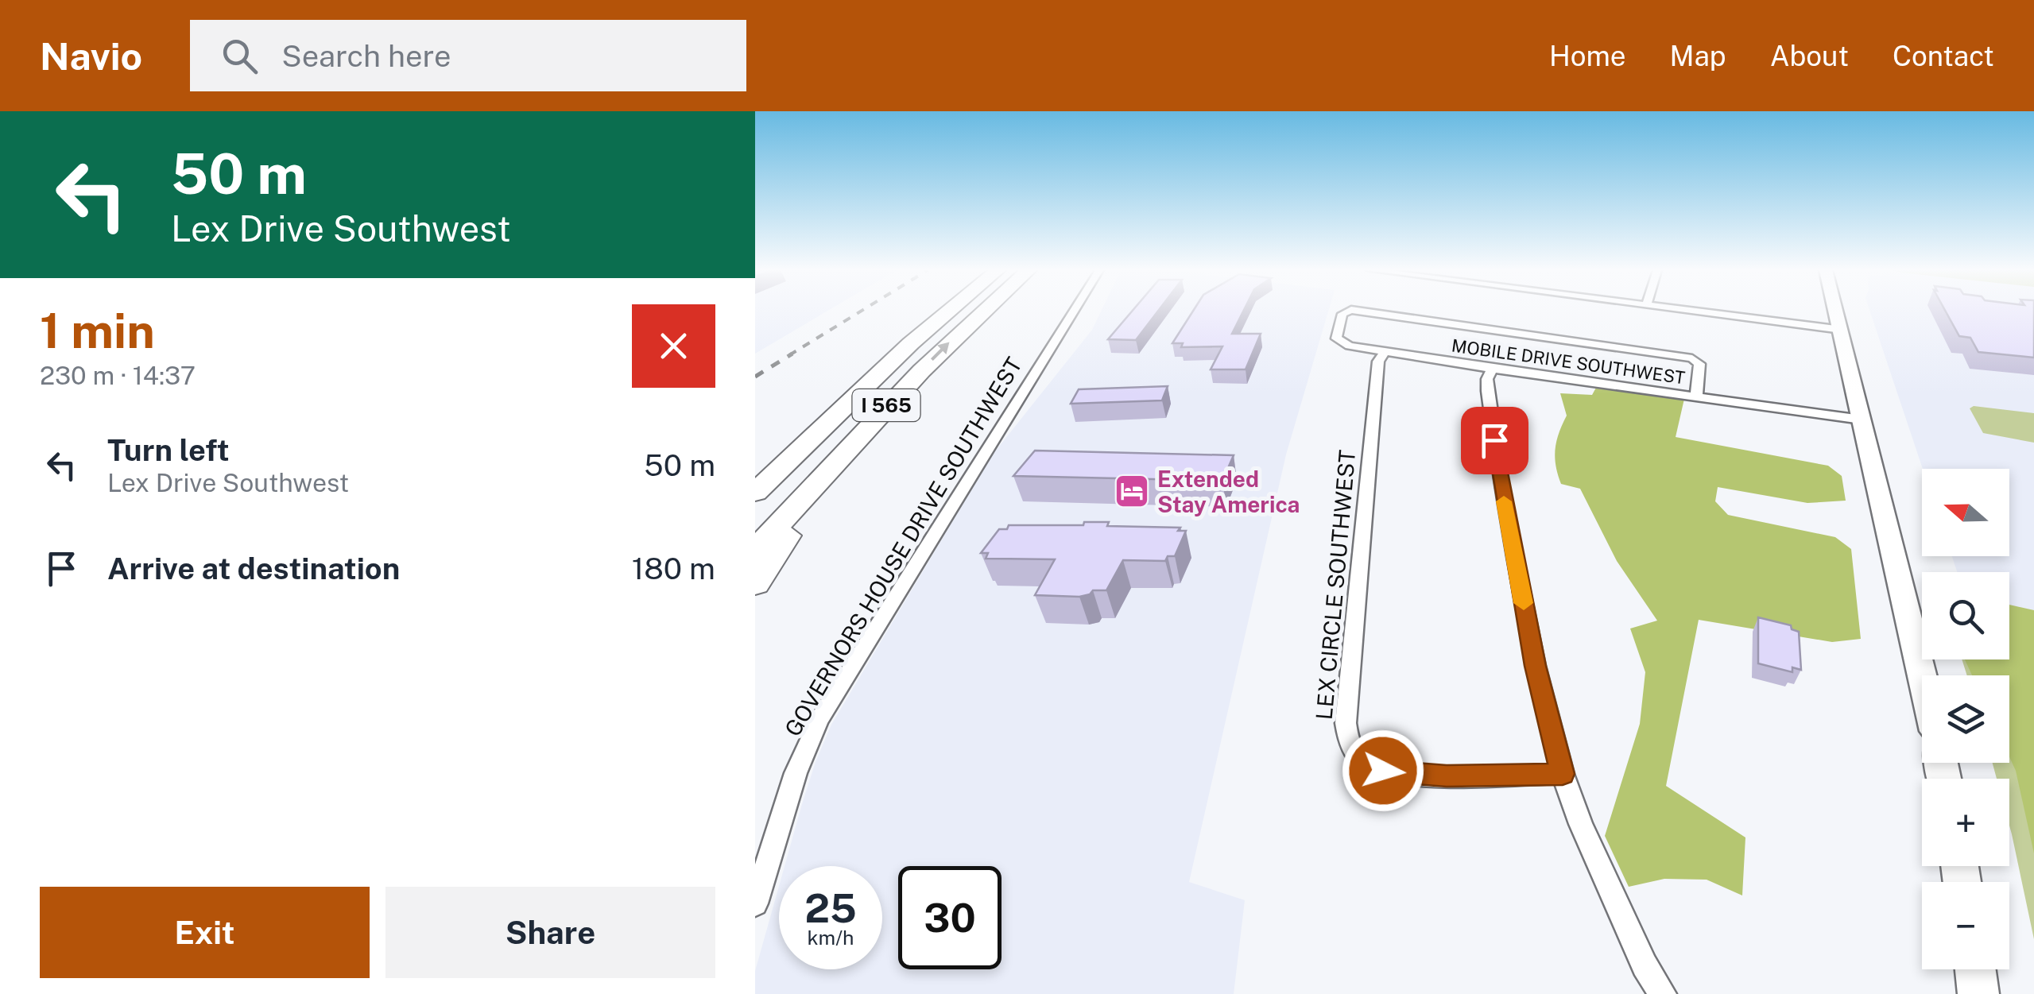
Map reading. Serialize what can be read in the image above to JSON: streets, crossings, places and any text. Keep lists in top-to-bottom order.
{
  "streets": {
    "highway": ["I 565"],
    "street": ["MOBILE DRIVE SOUTHWEST", "GOVERNORS HOUSE DRIVE SOUTHWEST", "LEX CIRCLE SOUTHWEST"]
  },
  "crossings": [
    ["MOBILE DRIVE SOUTHWEST", "LEX CIRCLE SOUTHWEST"]
  ],
  "places": {
    "hotel": ["Extended Stay America"]
  },
  "north": "left",
  "page": {
    "header": "Navio",
    "search": "Search here",
    "nav": [
      "Home",
      "Map",
      "About",
      "Contact"
    ],
    "turn": ["50 m", "Lex Drive Southwest"],
    "heading": ["1 min", "230 m · 14:37"],
    "list": [
      {
        "name": "Turn left",
        "note": "Lex Drive Southwest",
        "value": "50 m"
      },
      {
        "name": "Arrive at destination",
        "value": "180 m"
      }
    ],
    "map_buttons": ["+", "−"],
    "speed": "25 km/h",
    "limit": "30",
    "buttons": ["Exit", "Share"]
  }
}
